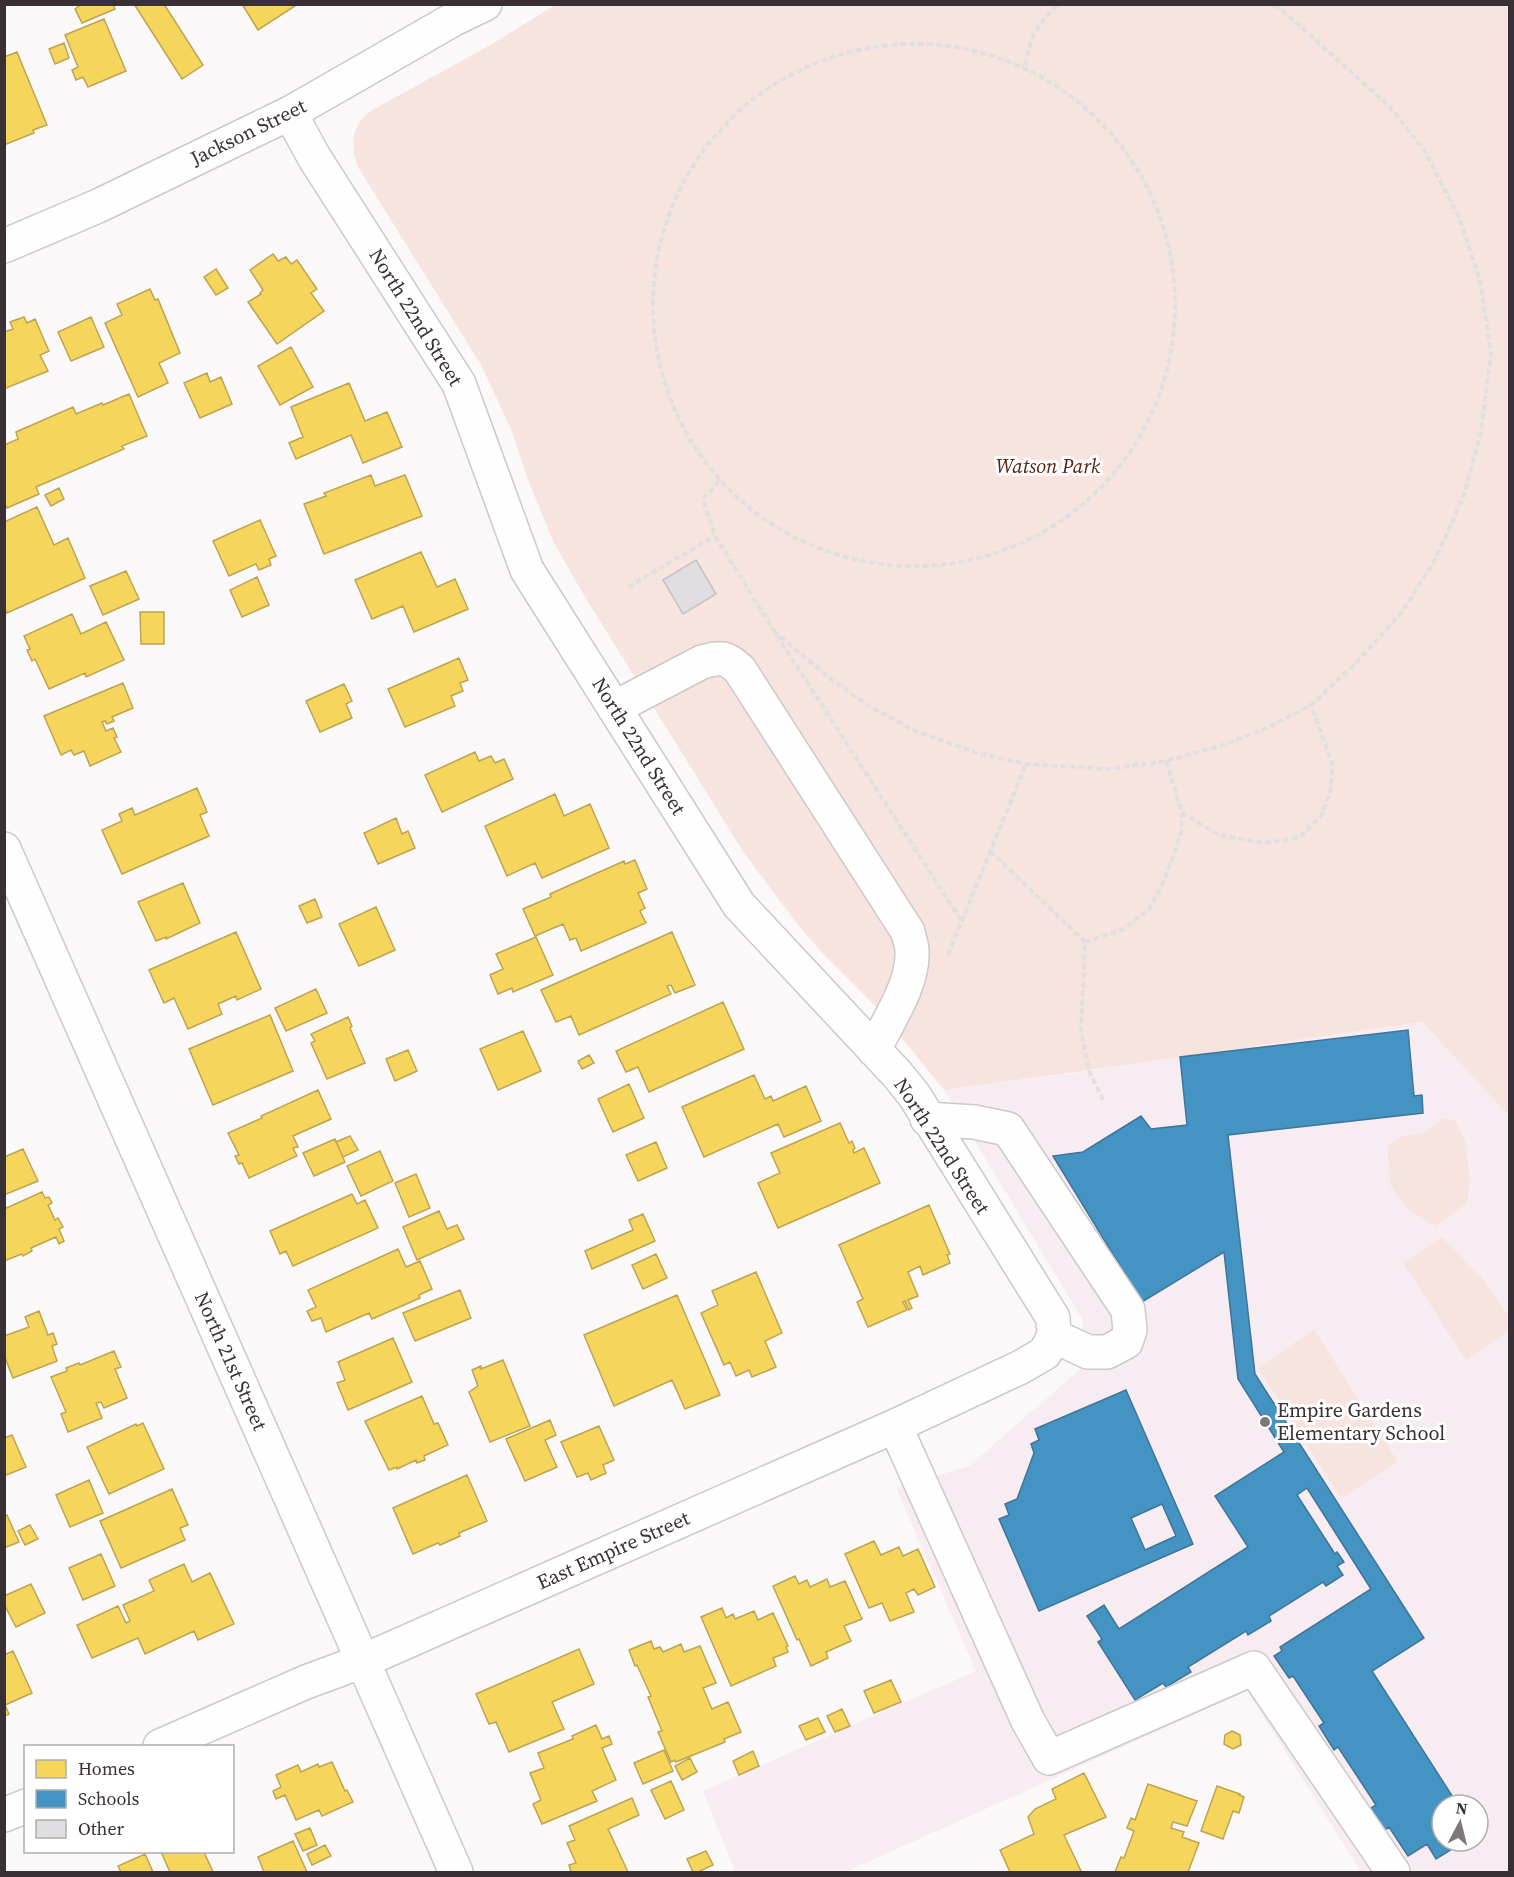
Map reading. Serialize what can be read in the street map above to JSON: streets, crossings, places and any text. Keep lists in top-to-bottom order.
{
  "streets": {
    "street": [
      "Jackson Street",
      "North 22nd Street",
      "North 21st Street",
      "East Empire Street"
    ]
  },
  "crossings": [
    ["Jackson Street", "North 22nd Street"],
    ["North 22nd Street", "East Empire Street"],
    ["North 21st Street", "East Empire Street"]
  ],
  "parks": ["Watson Park"],
  "places": ["Empire Gardens Elementary School"],
  "legend": ["Homes", "Schools", "Other"],
  "north": "top"
}
